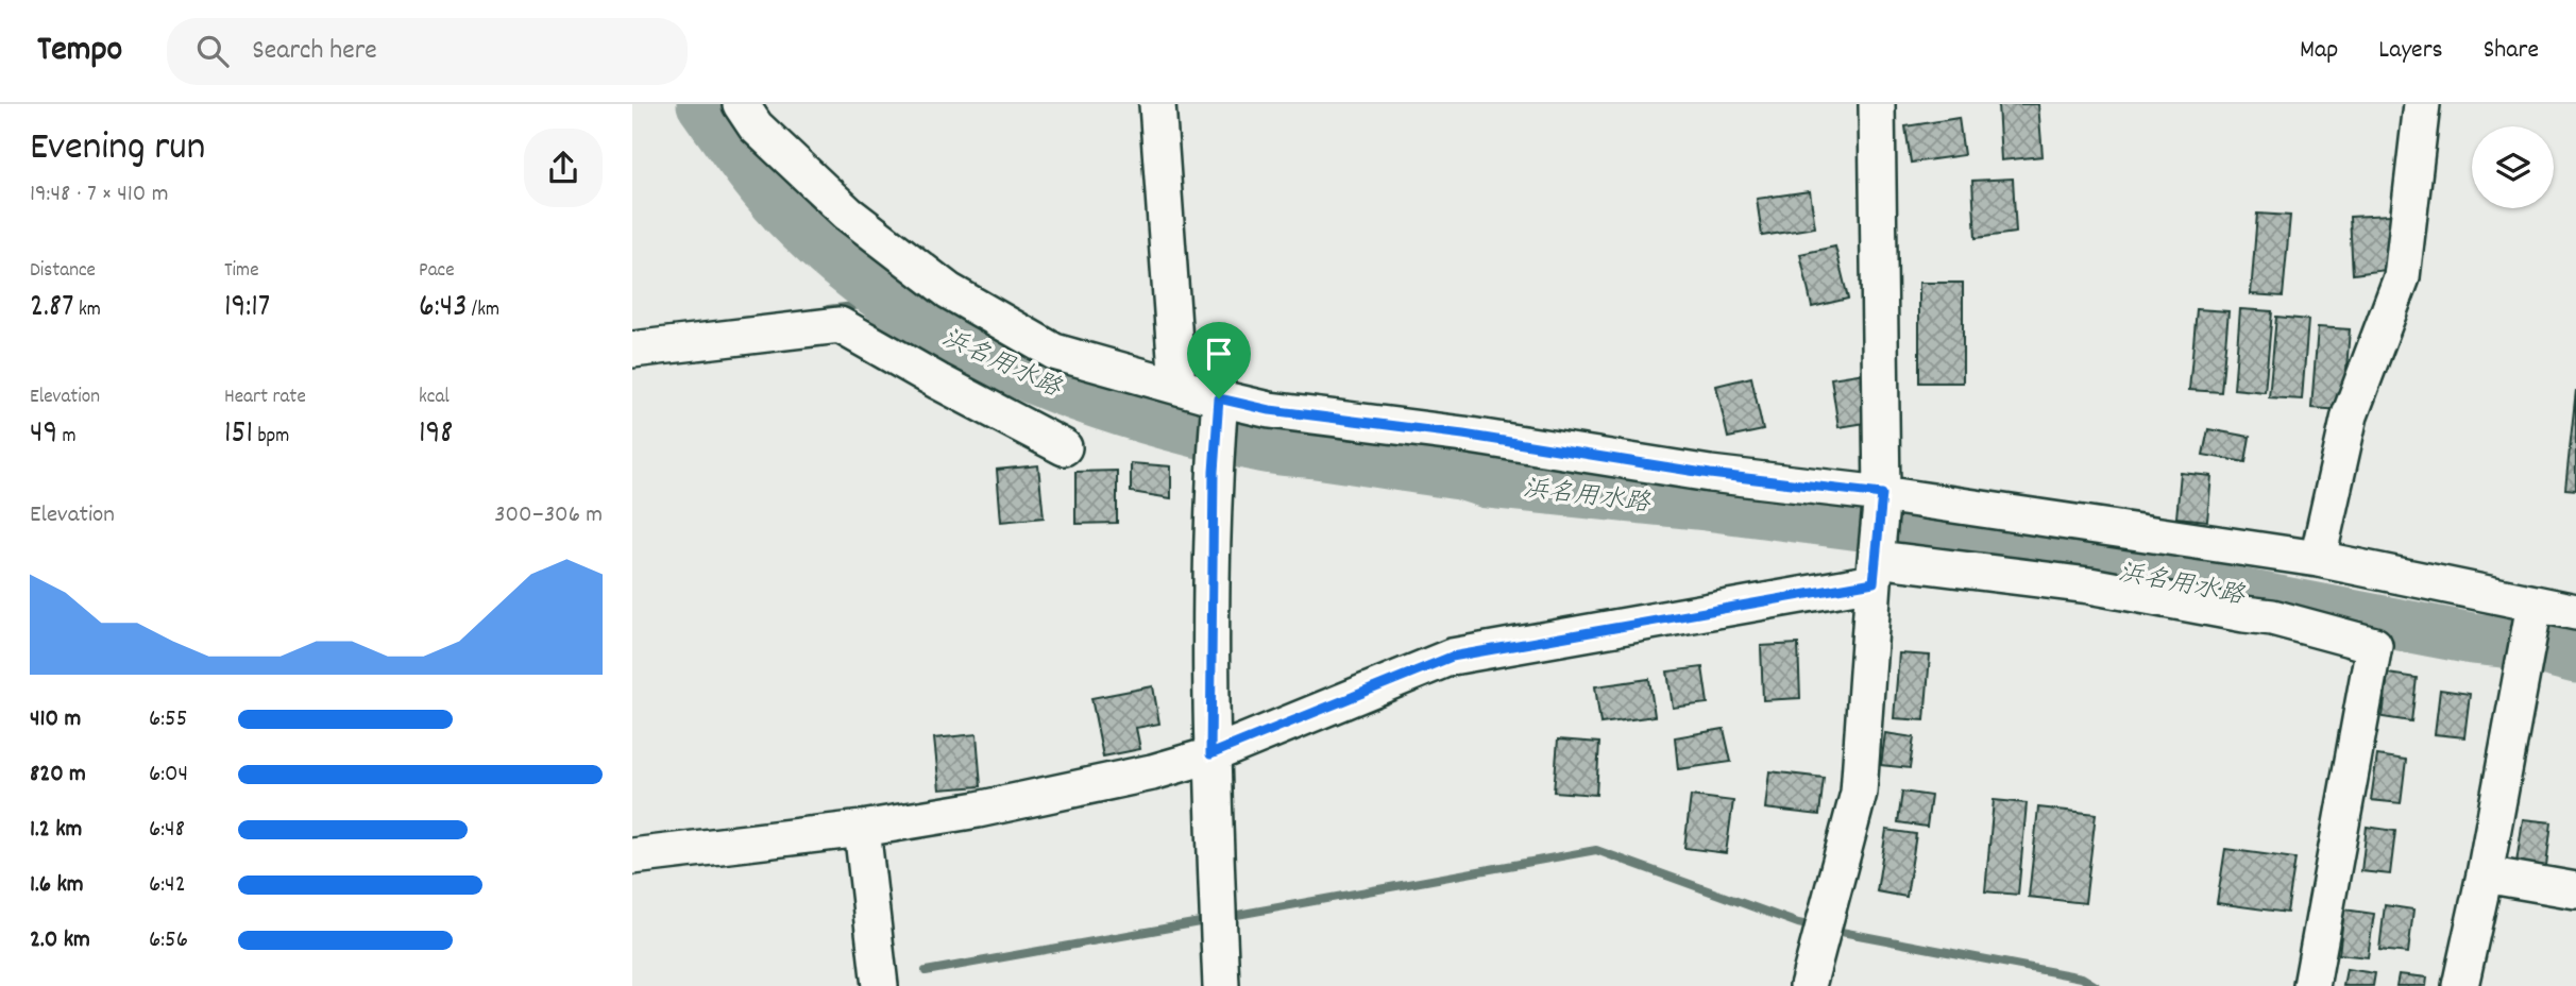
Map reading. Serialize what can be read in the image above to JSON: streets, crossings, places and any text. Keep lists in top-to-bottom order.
{
  "water": ["浜名用水路"],
  "page": {
    "header": "Tempo",
    "search": "Search here",
    "nav": ["Map", "Layers", "Share"],
    "heading": ["Evening run", "19:48 · 7 × 410 m"],
    "stats": [
      ["Distance", "2.87 km"],
      ["Time", "19:17"],
      ["Pace", "6:43 /km"],
      ["Elevation", "49 m"],
      ["Heart rate", "151 bpm"],
      ["kcal", "198"]
    ],
    "chart": ["Elevation", "300–306 m"],
    "list": [
      {
        "name": "410 m",
        "note": "6:55"
      },
      {
        "name": "820 m",
        "note": "6:04"
      },
      {
        "name": "1.2 km",
        "note": "6:48"
      },
      {
        "name": "1.6 km",
        "note": "6:42"
      },
      {
        "name": "2.0 km",
        "note": "6:56"
      }
    ]
  }
}
